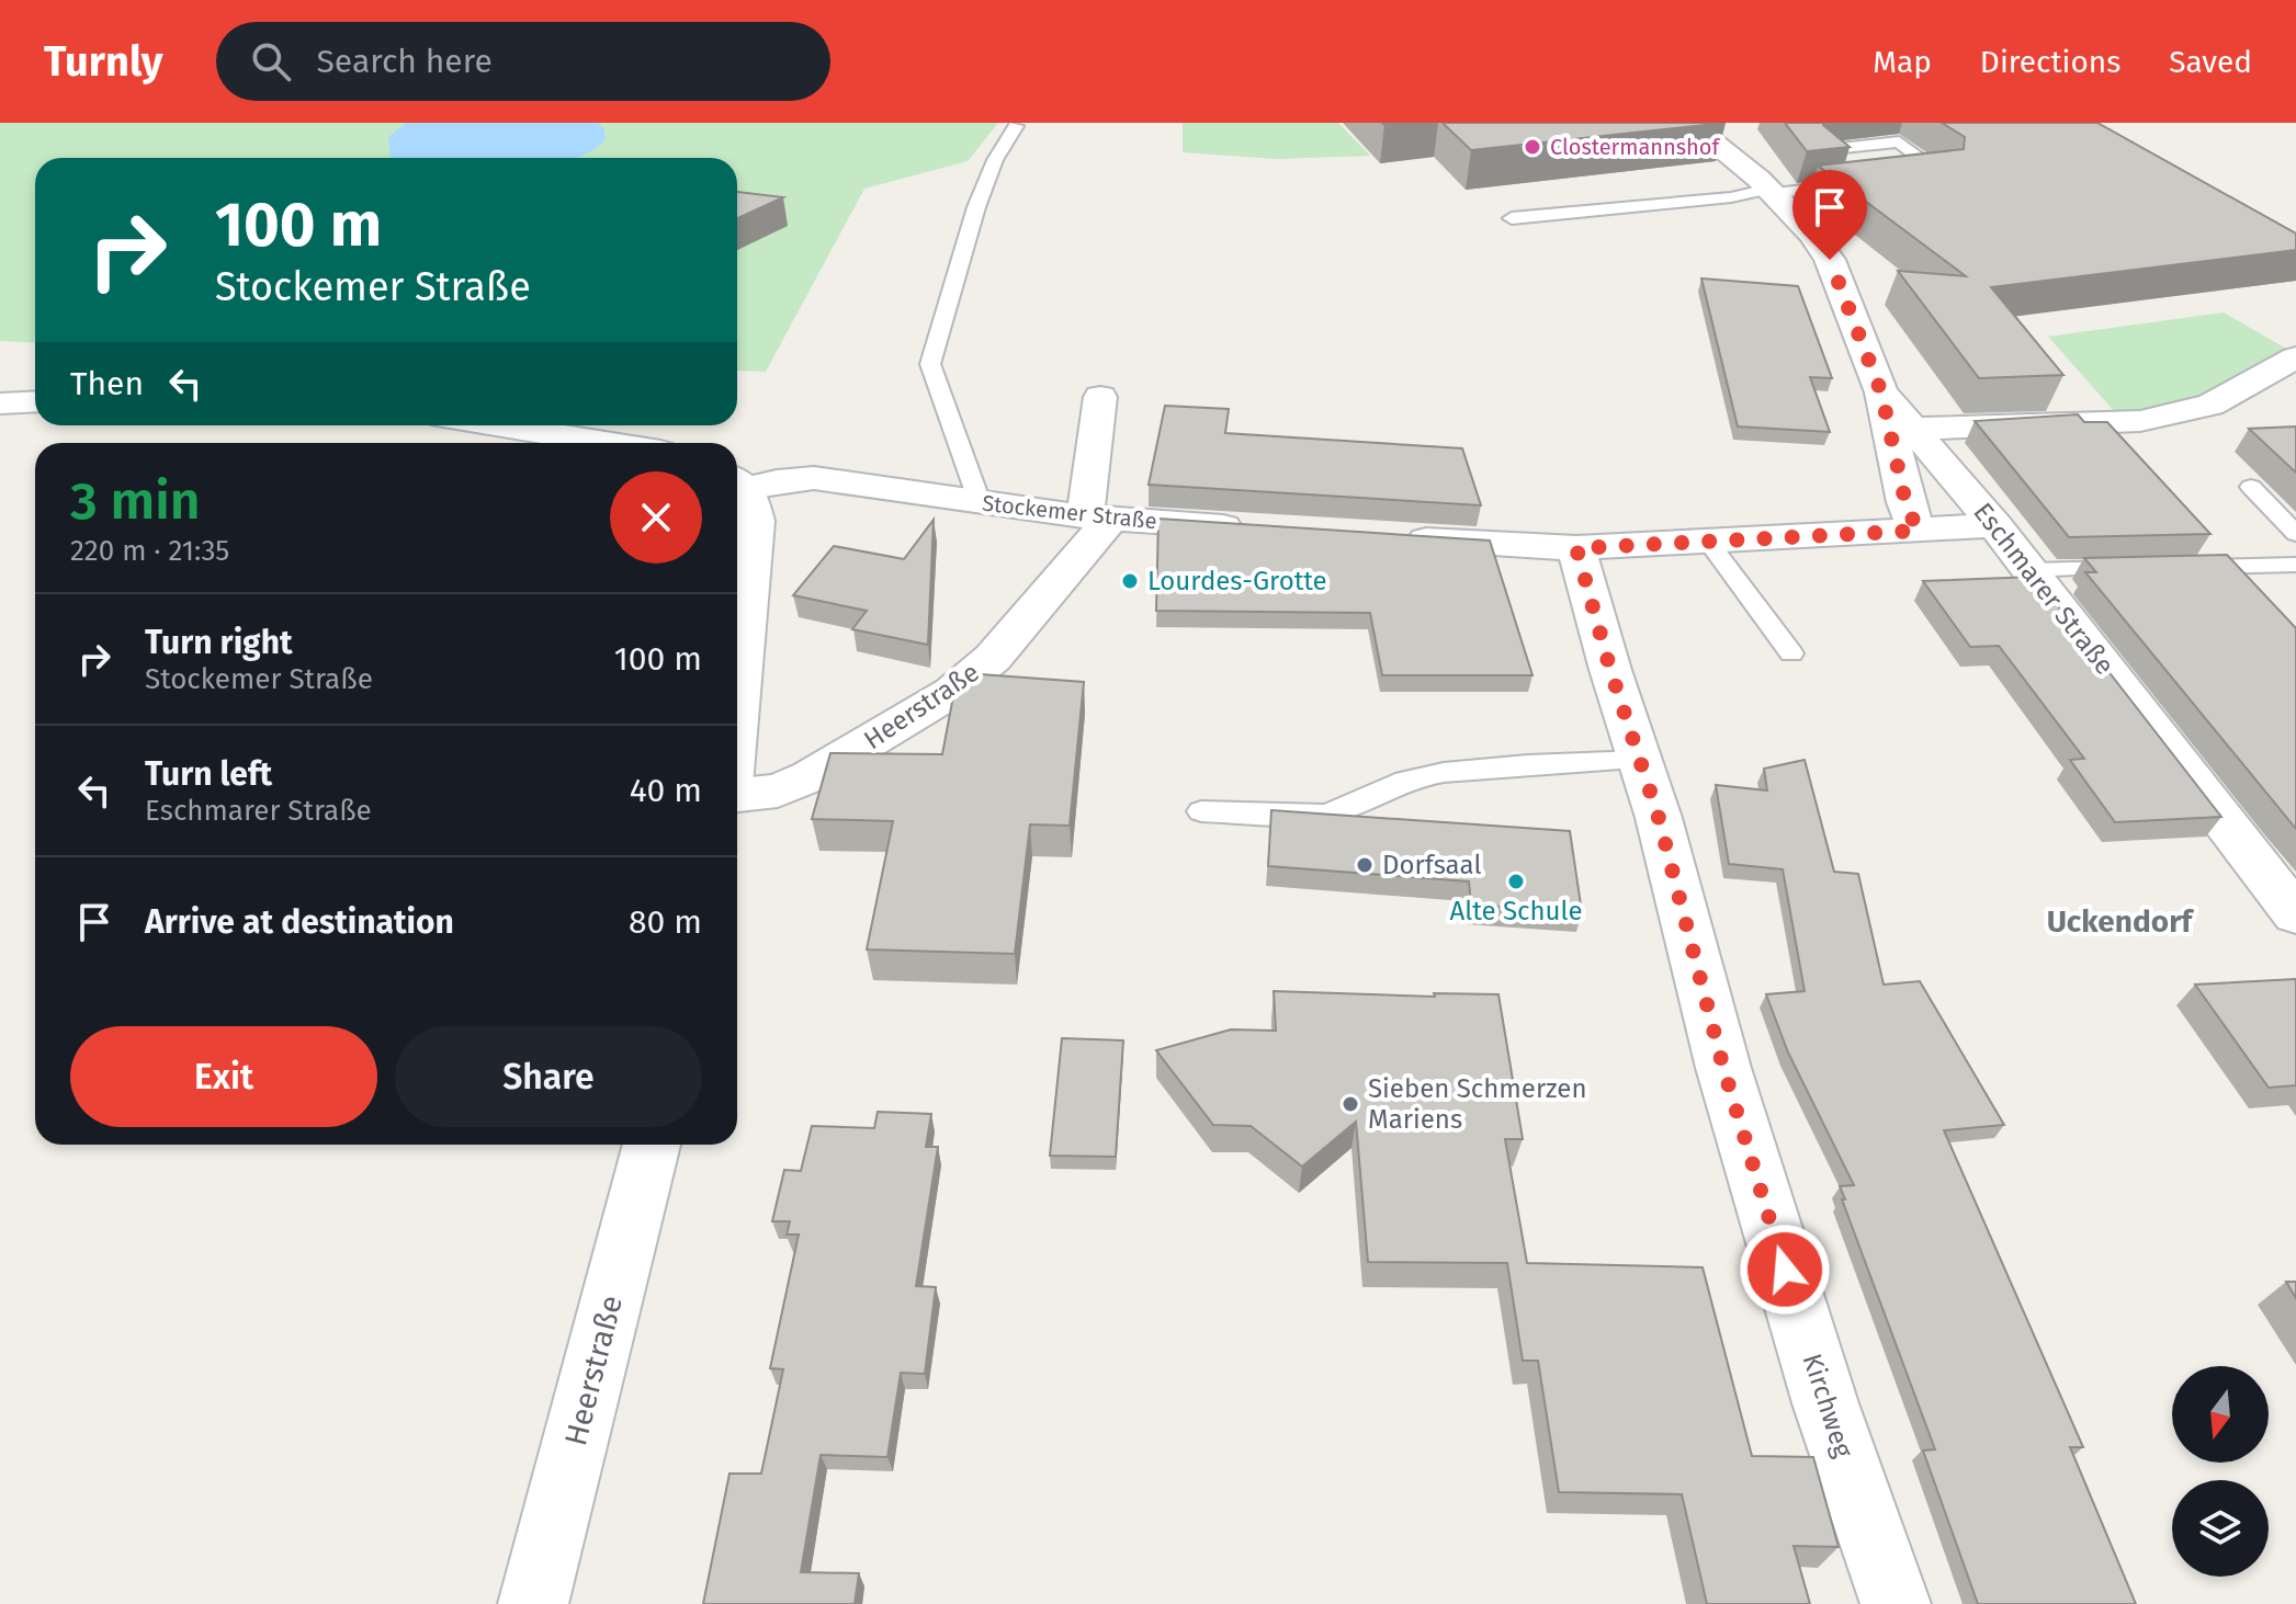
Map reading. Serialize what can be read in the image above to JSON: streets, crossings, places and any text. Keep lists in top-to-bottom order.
{
  "streets": {
    "street": [
      "Stockemer Straße",
      "Eschmarer Straße",
      "Heerstraße",
      "Kirchweg"
    ]
  },
  "crossings": [
    ["Stockemer Straße", "Heerstraße"]
  ],
  "districts": ["Uckendorf"],
  "places": [
    "Clostermannshof",
    "Lourdes-Grotte",
    "Dorfsaal",
    "Alte Schule",
    "Sieben Schmerzen Mariens"
  ],
  "north": "bottom",
  "page": {
    "header": "Turnly",
    "search": "Search here",
    "nav": ["Map", "Directions", "Saved"],
    "turn": ["100 m", "Stockemer Straße"],
    "then": "Then",
    "heading": ["3 min", "220 m · 21:35"],
    "list": [
      {
        "name": "Turn right",
        "note": "Stockemer Straße",
        "value": "100 m"
      },
      {
        "name": "Turn left",
        "note": "Eschmarer Straße",
        "value": "40 m"
      },
      {
        "name": "Arrive at destination",
        "value": "80 m"
      }
    ],
    "buttons": ["Exit", "Share"]
  }
}
